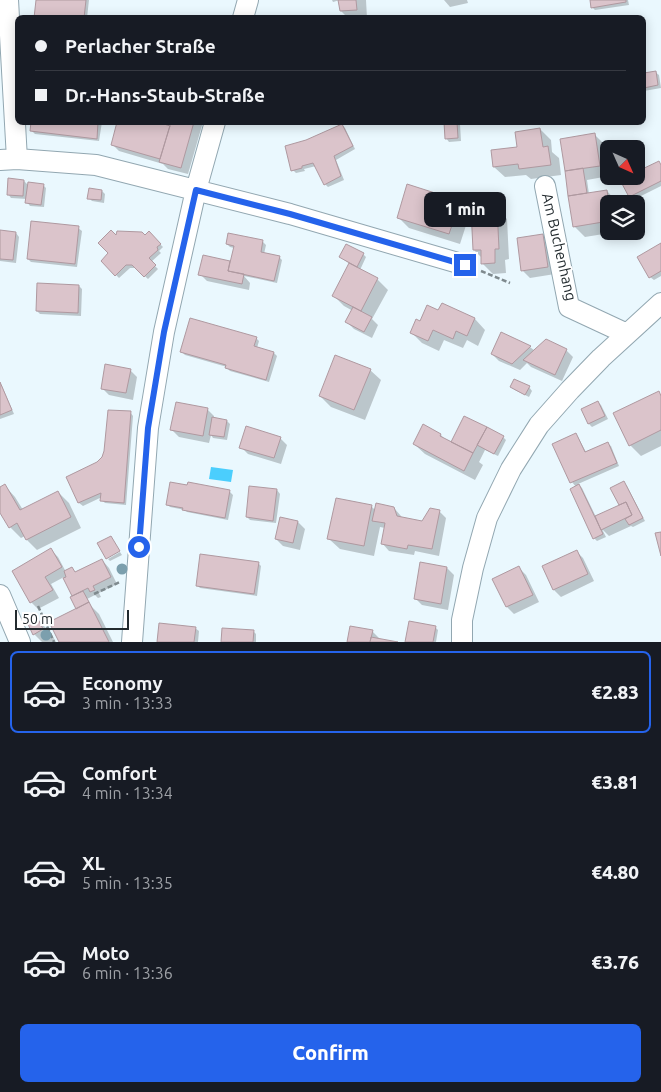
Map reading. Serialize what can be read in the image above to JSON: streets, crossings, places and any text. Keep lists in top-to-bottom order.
{
  "streets": {
    "street": ["Am Buchenhang"]
  },
  "scale_bar": "50 m",
  "north": "bottom right",
  "page": {
    "banner": ["Perlacher Straße", "Dr.-Hans-Staub-Straße"],
    "bubble": "1 min",
    "scale": "50 m",
    "list": [
      {
        "name": "Economy",
        "note": "3 min · 13:33",
        "value": "€2.83"
      },
      {
        "name": "Comfort",
        "note": "4 min · 13:34",
        "value": "€3.81"
      },
      {
        "name": "XL",
        "note": "5 min · 13:35",
        "value": "€4.80"
      },
      {
        "name": "Moto",
        "note": "6 min · 13:36",
        "value": "€3.76"
      }
    ],
    "buttons": "Confirm"
  }
}
